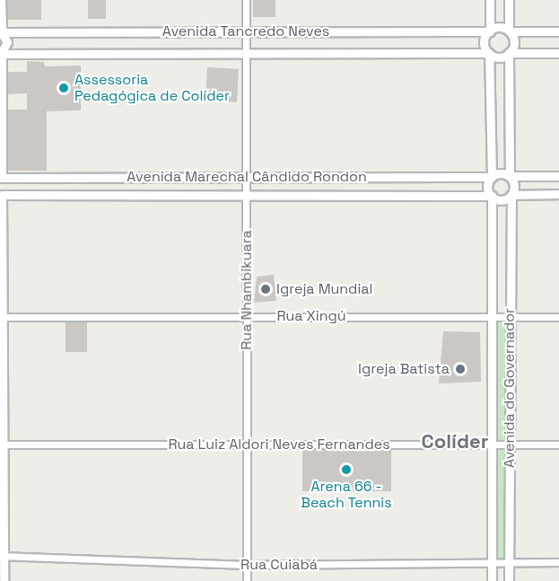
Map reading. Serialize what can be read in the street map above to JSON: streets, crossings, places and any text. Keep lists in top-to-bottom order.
{
  "streets": {
    "street": [
      "Avenida Tancredo Neves",
      "Avenida Marechal Cândido Rondon",
      "Rua Nhambikuara",
      "Rua Xingú",
      "Avenida do Governador",
      "Rua Luiz Aldori Neves Fernandes",
      "Rua Cuiabá"
    ]
  },
  "crossings": [
    ["Avenida Tancredo Neves", "Rua Nhambikuara"],
    ["Avenida Marechal Cândido Rondon", "Rua Nhambikuara"],
    ["Avenida Marechal Cândido Rondon", "Avenida do Governador"],
    ["Rua Nhambikuara", "Rua Xingú"],
    ["Rua Nhambikuara", "Rua Luiz Aldori Neves Fernandes"],
    ["Rua Nhambikuara", "Rua Cuiabá"],
    ["Rua Xingú", "Avenida do Governador"],
    ["Avenida do Governador", "Rua Luiz Aldori Neves Fernandes"],
    ["Avenida do Governador", "Rua Cuiabá"]
  ],
  "districts": ["Colíder"],
  "places": [
    "Assessoria Pedagógica de Colíder",
    "Igreja Mundial",
    "Igreja Batista",
    "Arena 66 - Beach Tennis"
  ]
}
